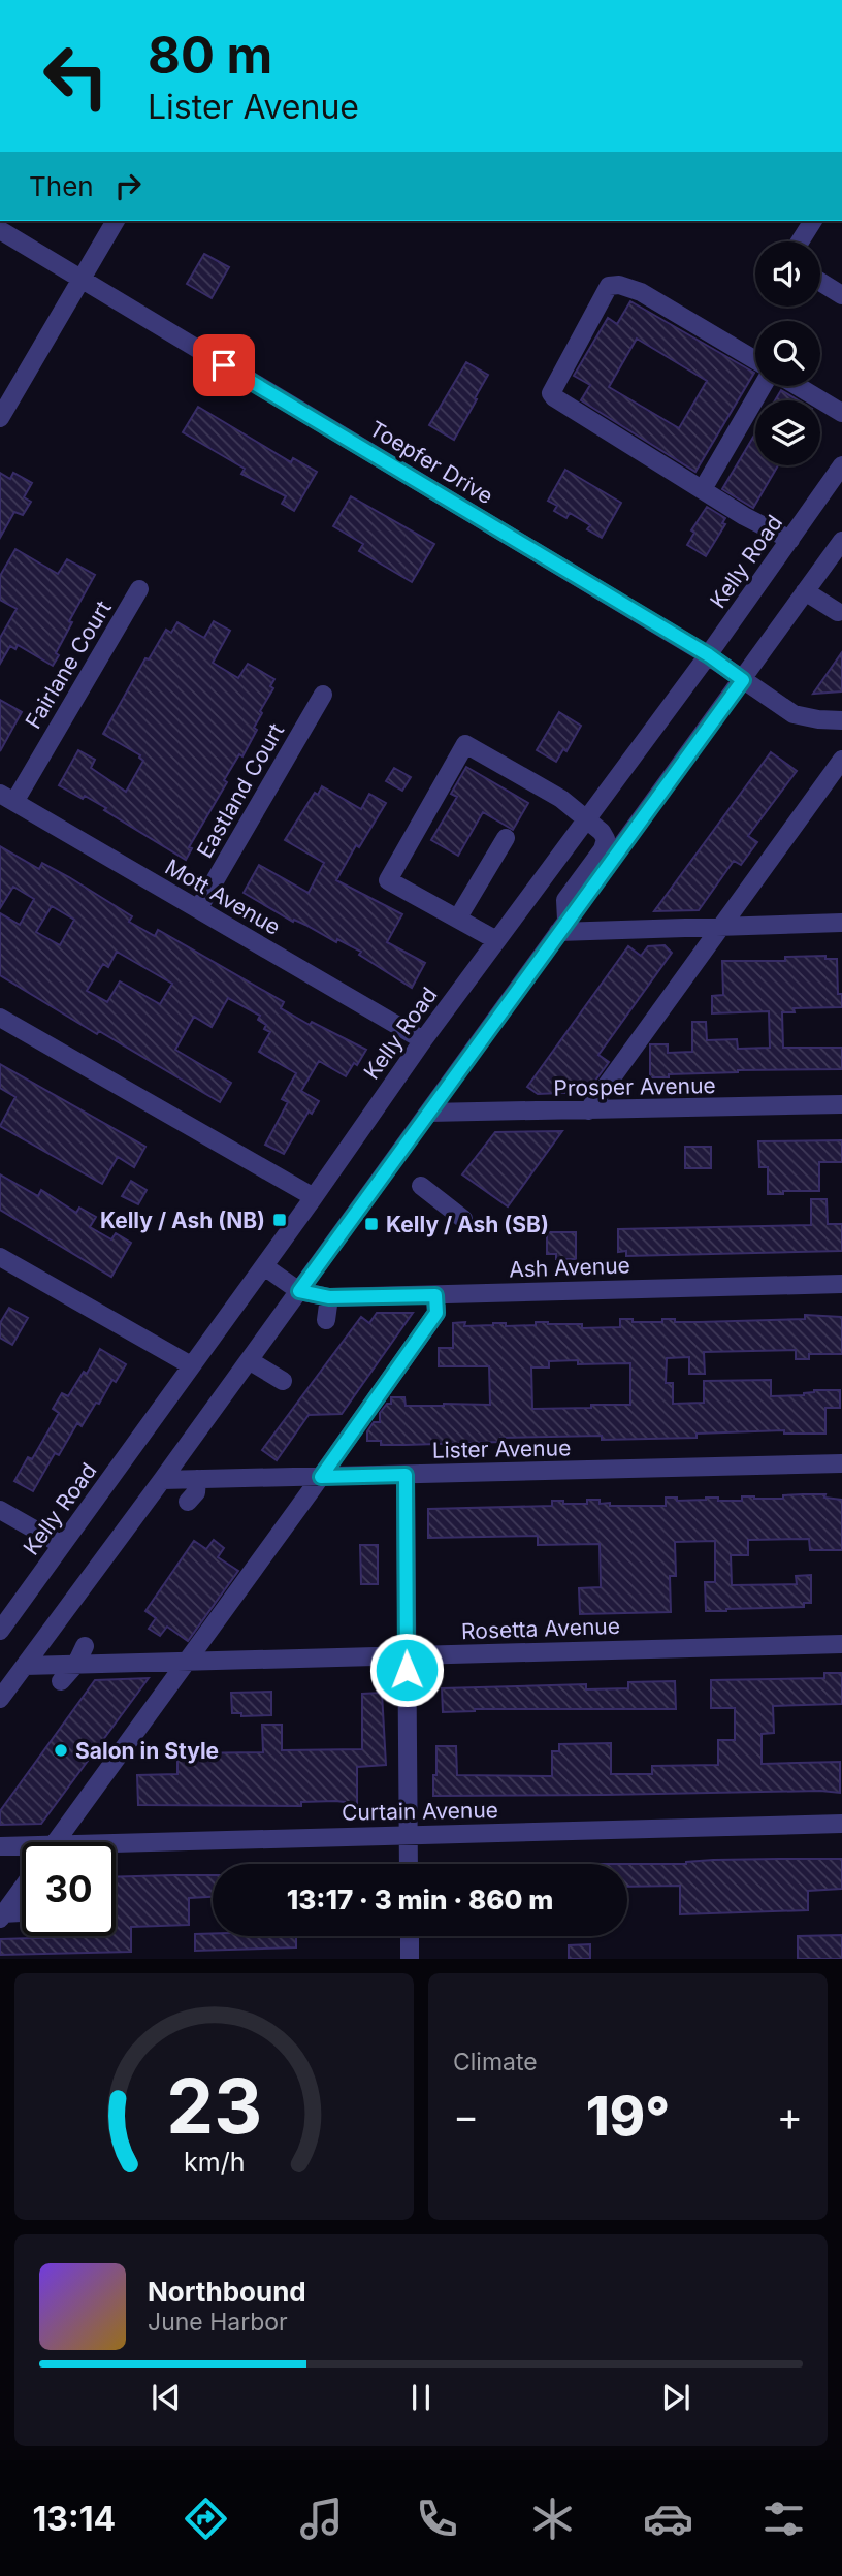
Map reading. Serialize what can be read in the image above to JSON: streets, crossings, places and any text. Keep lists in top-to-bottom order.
{
  "streets": {
    "street": [
      "Toepfer Drive",
      "Kelly Road",
      "Fairlane Court",
      "Eastland Court",
      "Mott Avenue",
      "Prosper Avenue",
      "Ash Avenue",
      "Lister Avenue",
      "Rosetta Avenue",
      "Curtain Avenue"
    ]
  },
  "crossings": [
    ["Toepfer Drive", "Kelly Road"],
    ["Kelly Road", "Mott Avenue"],
    ["Fairlane Court", "Mott Avenue"],
    ["Eastland Court", "Mott Avenue"]
  ],
  "places": {
    "transit": ["Kelly / Ash (NB)", "Kelly / Ash (SB)"],
    "other": ["Salon in Style"]
  },
  "page": {
    "turn": ["80 m", "Lister Avenue"],
    "then": "Then",
    "limit": "30",
    "trip": "13:17 · 3 min · 860 m",
    "tile": "Climate",
    "heat": ["−", "19°", "+"],
    "song": ["Northbound", "June Harbor"],
    "tabs": "13:14",
    "gauge": ["23", "km/h"]
  }
}
